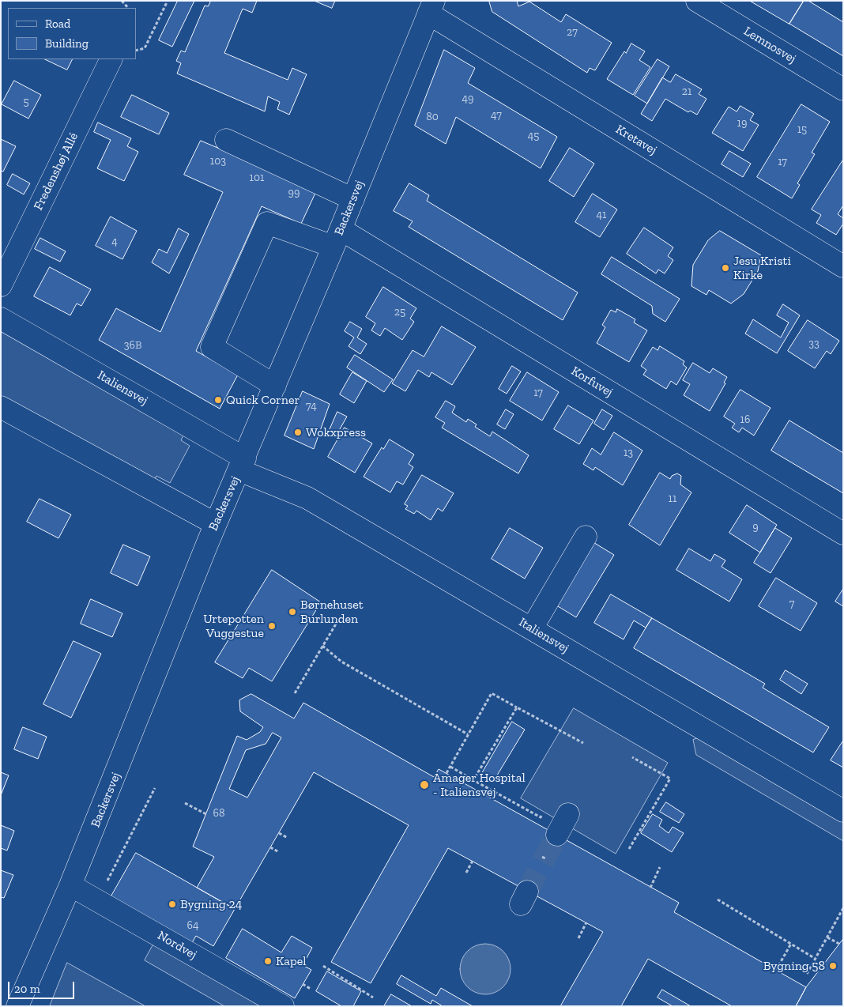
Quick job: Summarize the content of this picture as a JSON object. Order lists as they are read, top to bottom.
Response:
{
  "streets": {
    "street": [
      "Lemnosvej",
      "Kretavej",
      "Fredenshøj Allé",
      "Backersvej",
      "Korfuvej",
      "Italiensvej",
      "Nordvej"
    ]
  },
  "crossings": [
    ["Kretavej", "Backersvej"],
    ["Backersvej", "Korfuvej"],
    ["Backersvej", "Italiensvej"],
    ["Backersvej", "Nordvej"]
  ],
  "places": [
    "Jesu Kristi Kirke",
    "Quick Corner",
    "Wokxpress",
    "Børnehuset Burlunden",
    "Urtepotten Vuggestue",
    "Amager Hospital - Italiensvej",
    "Bygning 24",
    "Kapel",
    "Bygning 58"
  ],
  "house_numbers": [
    "27",
    "21",
    "49",
    "5",
    "47",
    "80",
    "19",
    "15",
    "45",
    "103",
    "17",
    "101",
    "99",
    "41",
    "4",
    "25",
    "33",
    "36B",
    "17",
    "74",
    "16",
    "13",
    "11",
    "9",
    "7",
    "68",
    "64"
  ],
  "legend": ["Road", "Building"],
  "scale_bar": "20 m"
}
